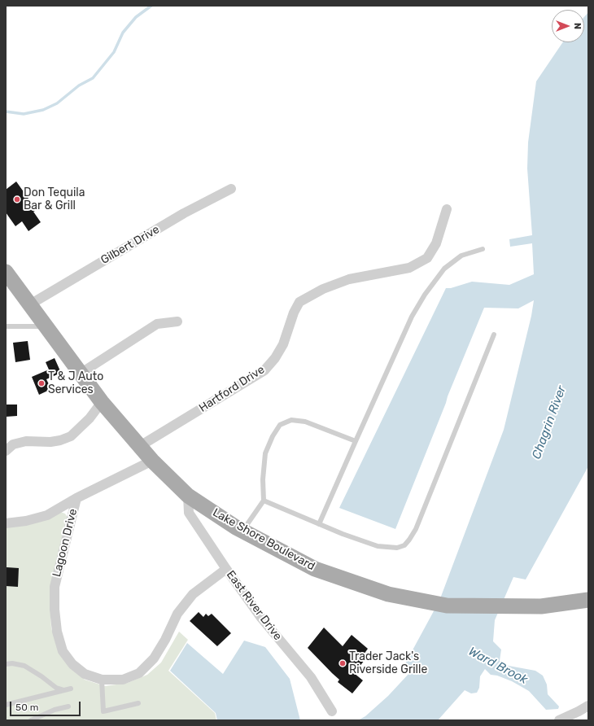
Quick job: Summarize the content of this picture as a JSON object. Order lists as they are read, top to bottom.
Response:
{
  "streets": {
    "main road": ["Lake Shore Boulevard"],
    "street": [
      "Gilbert Drive",
      "Hartford Drive",
      "Lagoon Drive",
      "East River Drive"
    ]
  },
  "crossings": [
    ["Gilbert Drive", "Lake Shore Boulevard"],
    ["Hartford Drive", "Lake Shore Boulevard"],
    ["Lake Shore Boulevard", "Lagoon Drive"],
    ["Lake Shore Boulevard", "East River Drive"]
  ],
  "water": ["Chagrin River", "Ward Brook"],
  "places": ["Don Tequila Bar & Grill", "T & J Auto Services", "Trader Jack's Riverside Grille"],
  "scale_bar": "50 m",
  "north": "right"
}
